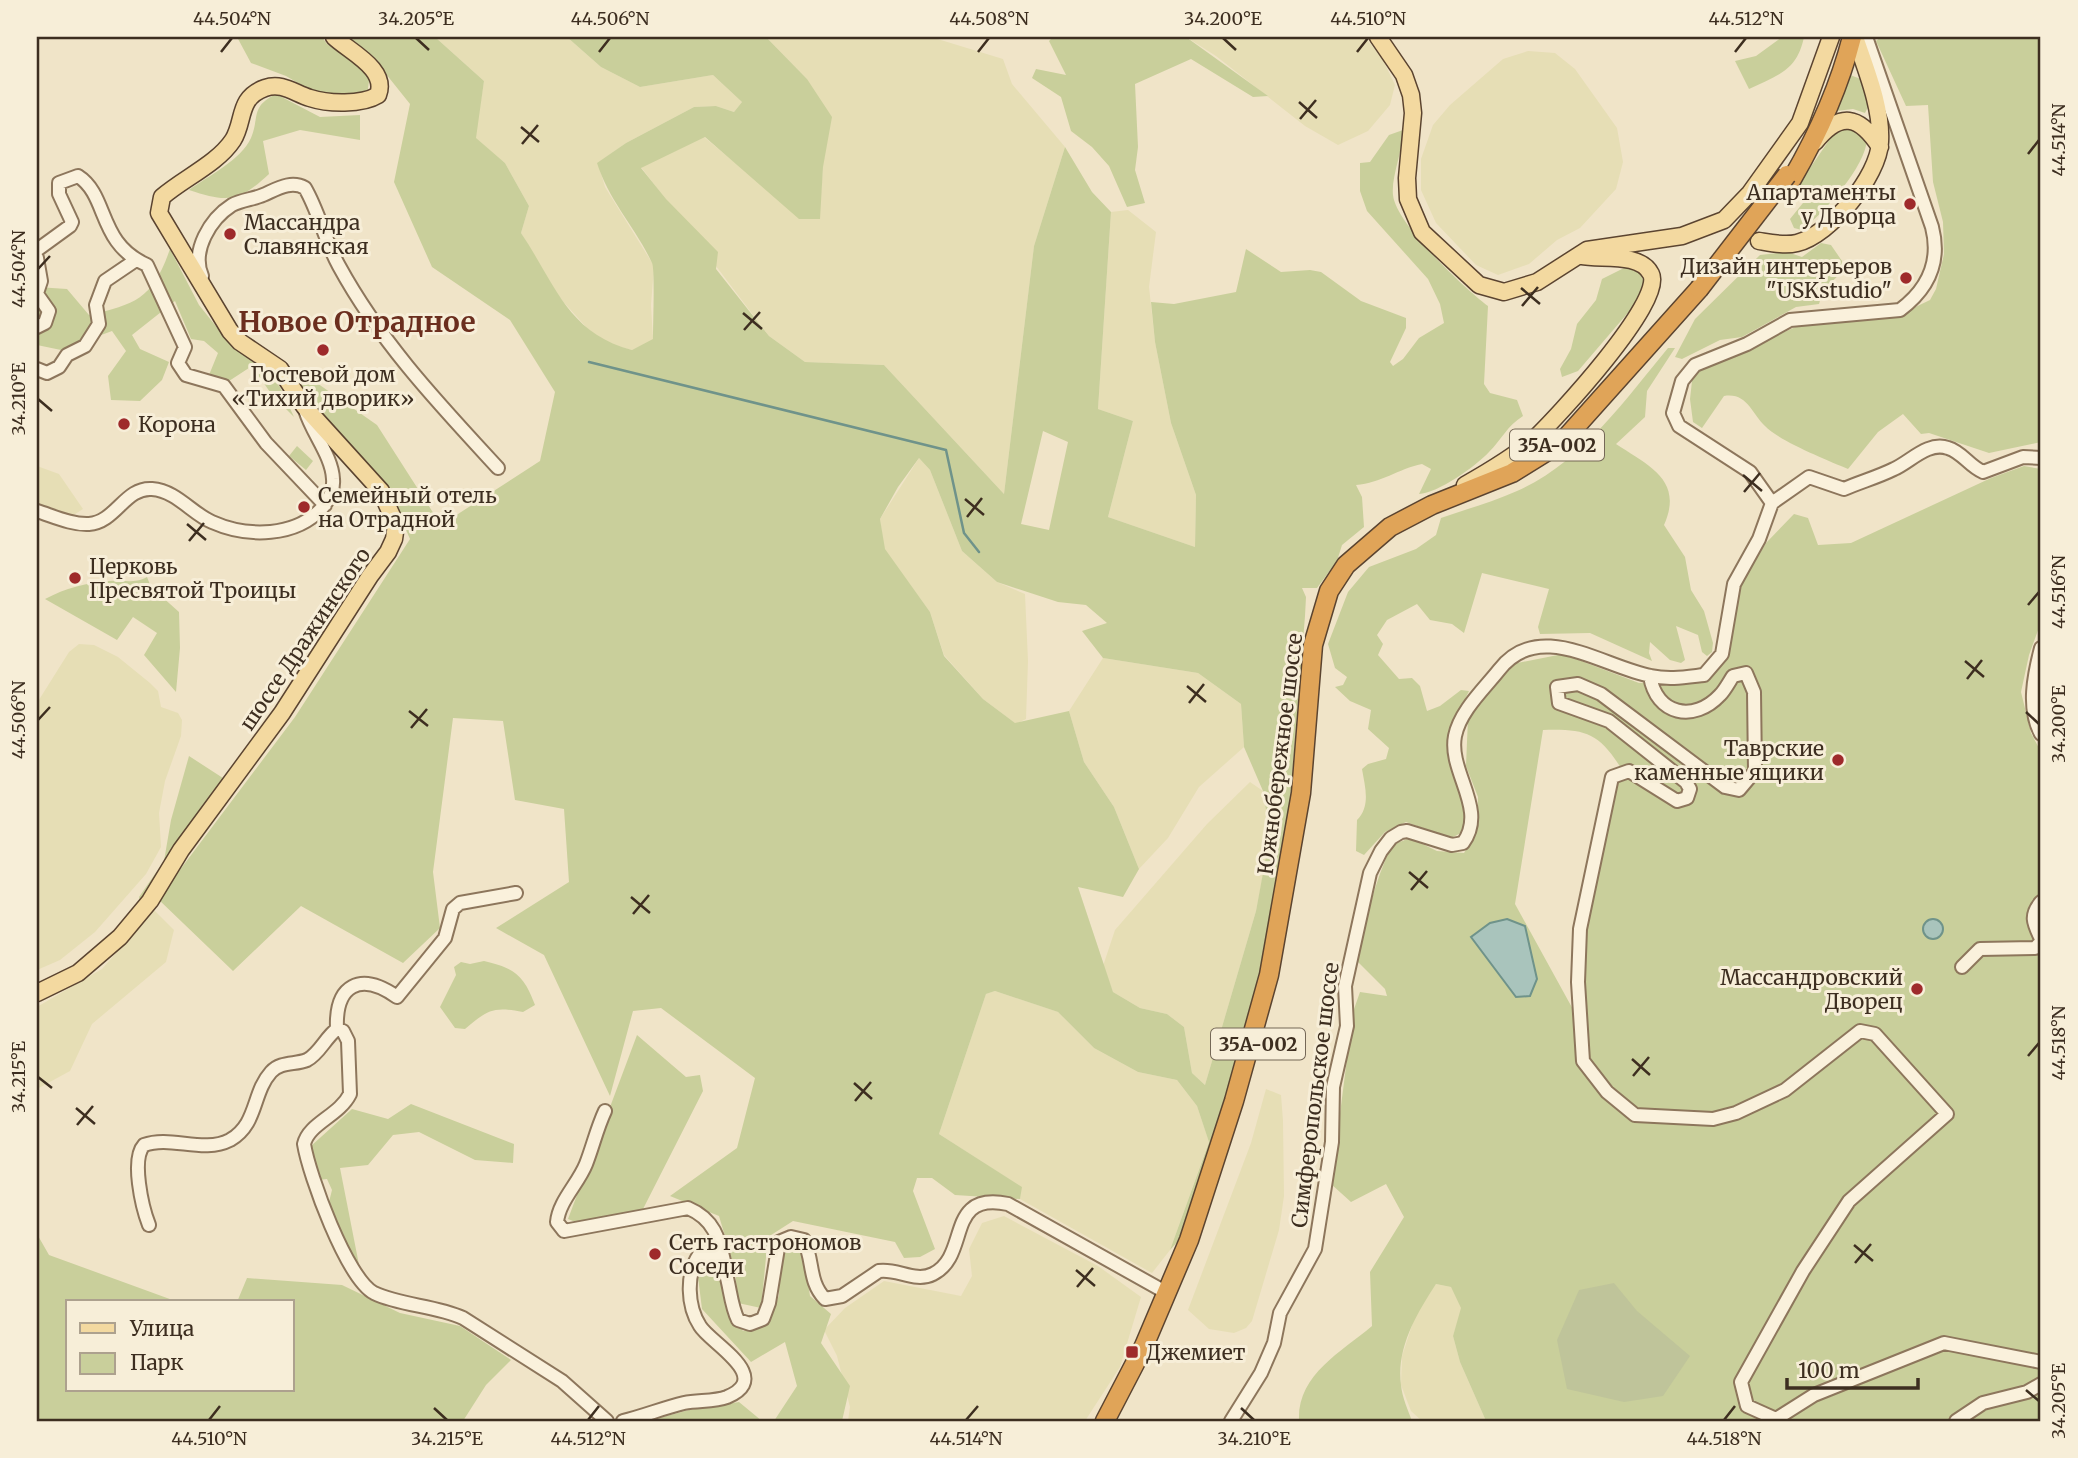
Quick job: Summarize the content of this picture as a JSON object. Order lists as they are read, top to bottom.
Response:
{
  "streets": {
    "highway": ["35А-002", "Южнобережное шоссе"],
    "main road": ["шоссе Дражинского"],
    "street": ["Симферопольское шоссе"]
  },
  "districts": ["Новое Отрадное"],
  "places": {
    "other": [
      "Апартаменты у Дворца",
      "Массандра Славянская",
      "Дизайн интерьеров \"USKstudio\"",
      "Гостевой дом «Тихий дворик»",
      "Корона",
      "Семейный отель на Отрадной",
      "Церковь Пресвятой Троицы",
      "Таврские каменные ящики",
      "Массандровский Дворец",
      "Сеть гастрономов Соседи"
    ],
    "transit": ["Джемиет"]
  },
  "legend": ["Улица", "Парк"],
  "scale_bar": "100 m",
  "coordinates": [
    "44.504°N",
    "34.205°E",
    "44.506°N",
    "44.508°N",
    "34.200°E",
    "44.510°N",
    "44.512°N",
    "44.514°N",
    "34.210°E",
    "44.516°N",
    "44.518°N",
    "34.215°E"
  ]
}
